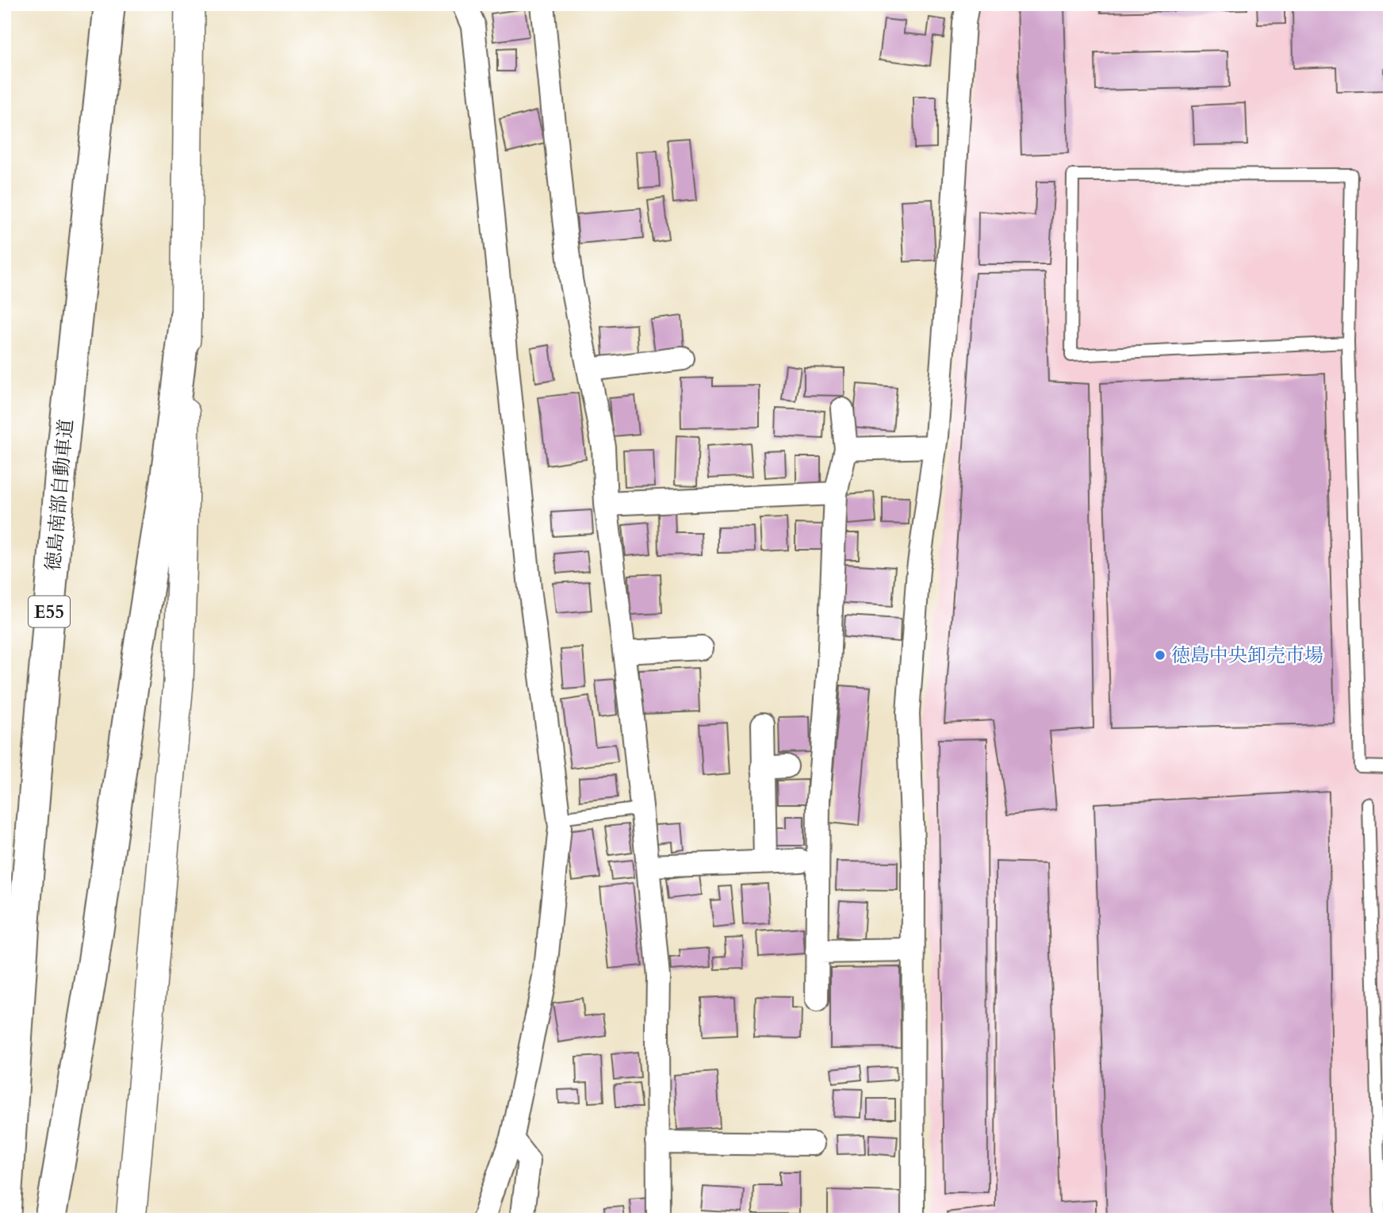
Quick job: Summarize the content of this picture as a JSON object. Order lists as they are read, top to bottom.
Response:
{
  "streets": {
    "highway": ["徳島南部自動車道", "E55"]
  },
  "places": ["徳島中央卸売市場"]
}
